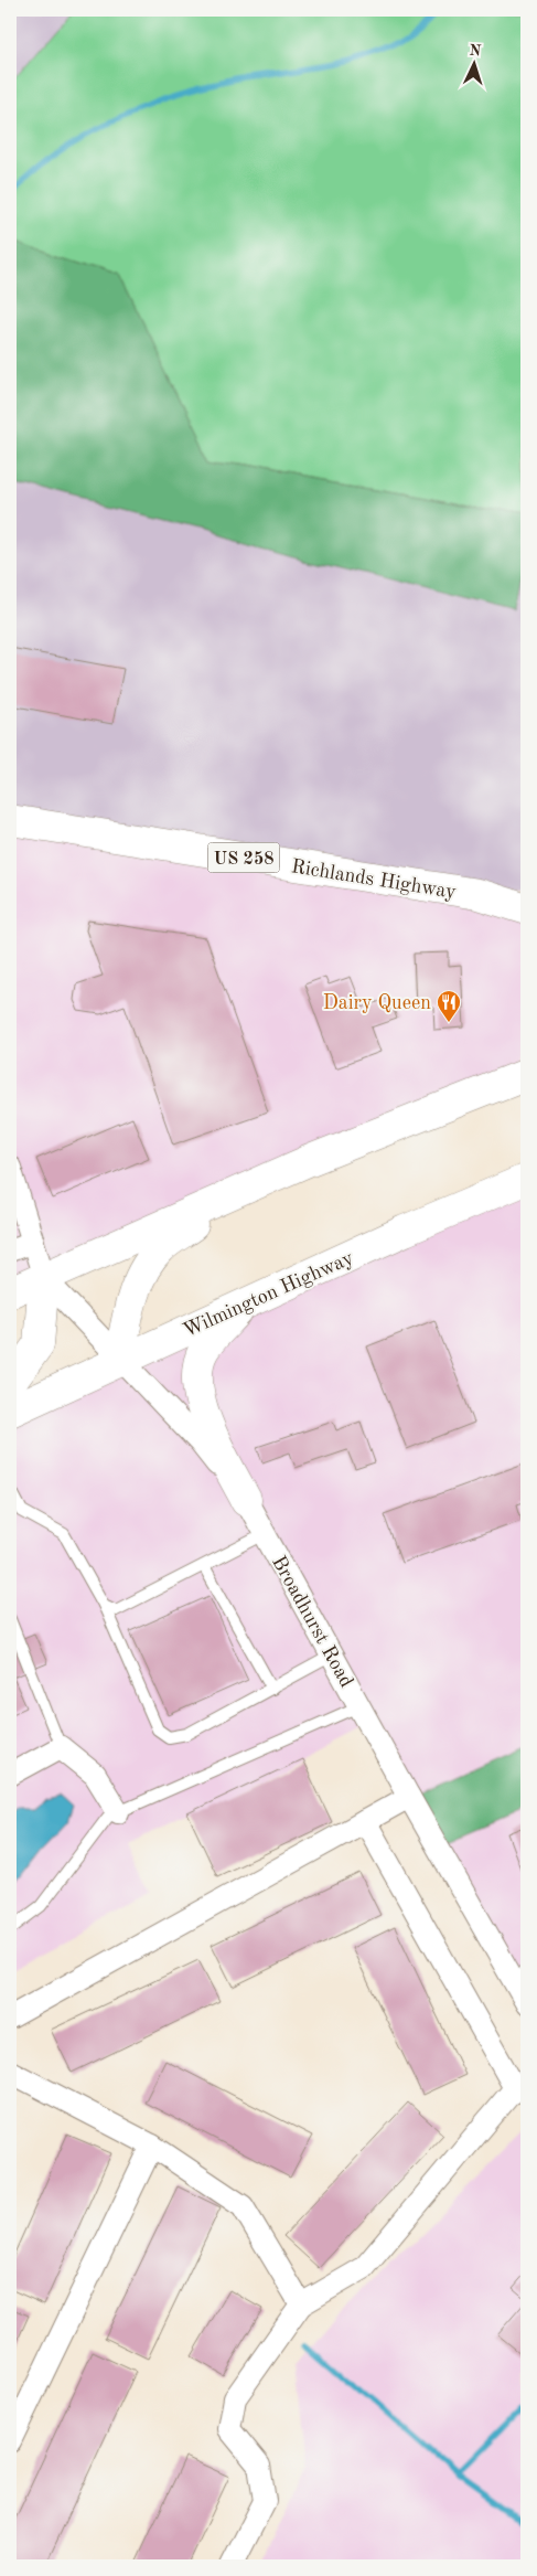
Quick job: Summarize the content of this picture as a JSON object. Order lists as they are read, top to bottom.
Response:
{
  "streets": {
    "main road": ["US 258", "Richlands Highway", "Wilmington Highway"],
    "street": ["Broadhurst Road"]
  },
  "crossings": [
    ["Wilmington Highway", "Broadhurst Road"]
  ],
  "places": {
    "restaurant": ["Dairy Queen"]
  },
  "north": "top"
}
